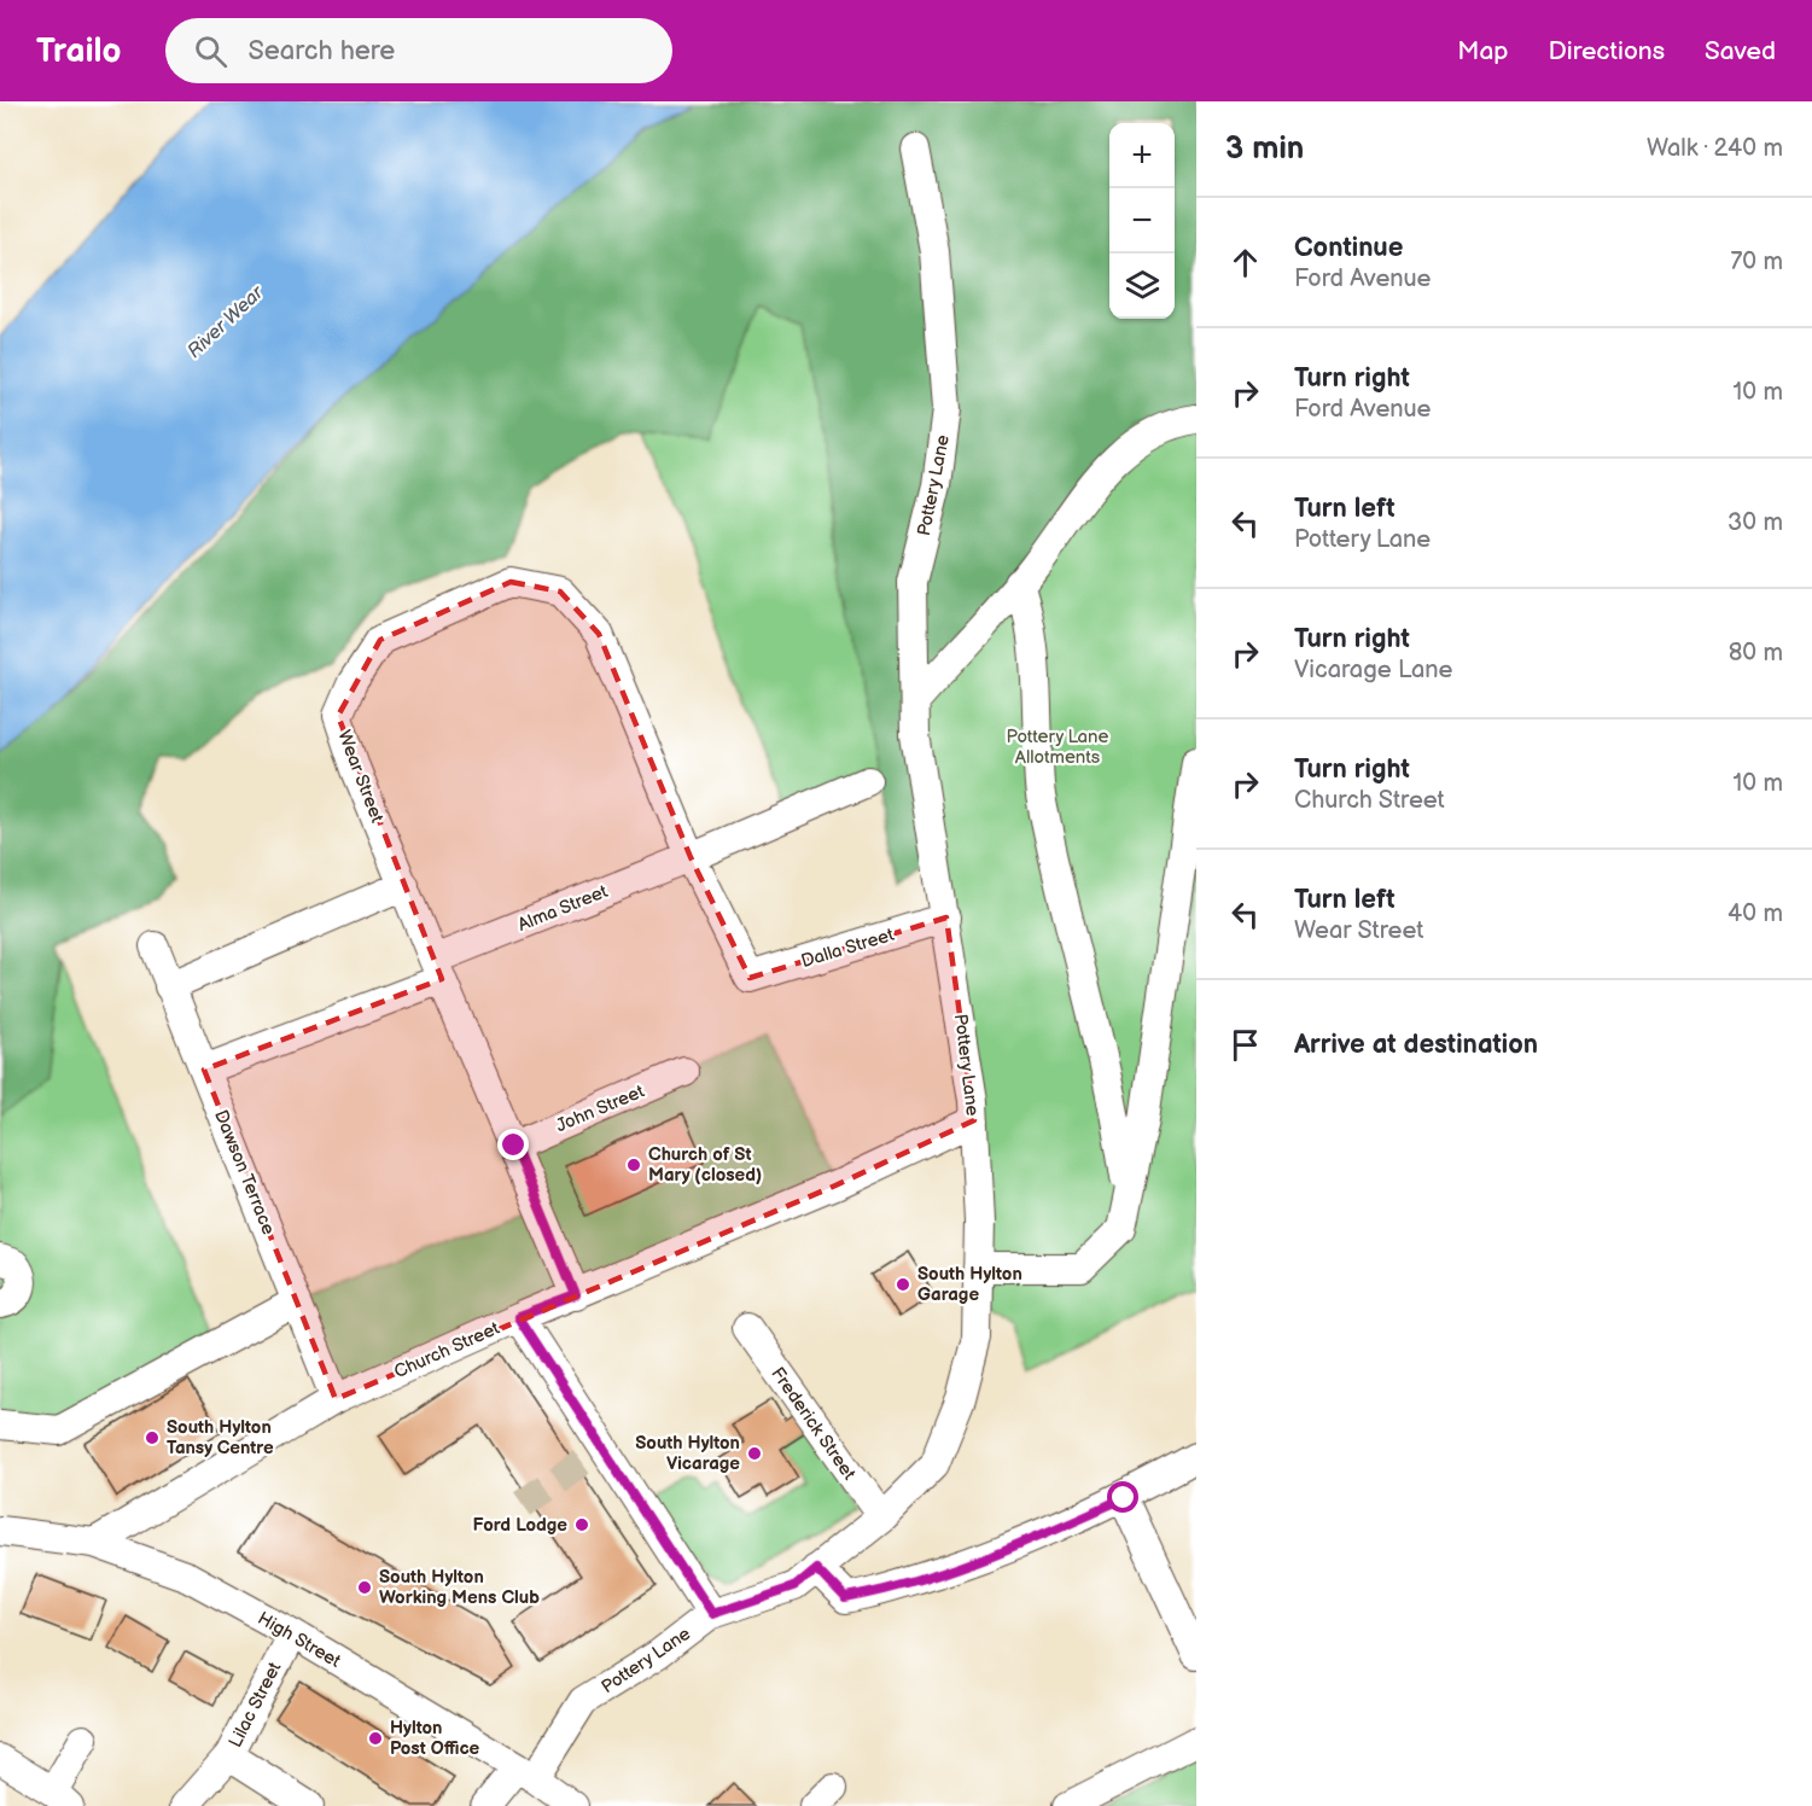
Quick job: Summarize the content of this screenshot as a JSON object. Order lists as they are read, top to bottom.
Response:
{
  "streets": {
    "street": [
      "Pottery Lane",
      "Wear Street",
      "Alma Street",
      "Dalla Street",
      "John Street",
      "Dawson Terrace",
      "Church Street",
      "Frederick Street",
      "High Street",
      "Lilac Street"
    ]
  },
  "crossings": [
    ["Pottery Lane", "Dalla Street"],
    ["Pottery Lane", "Church Street"],
    ["Pottery Lane", "Frederick Street"],
    ["Pottery Lane", "High Street"],
    ["Wear Street", "Alma Street"],
    ["Wear Street", "Dalla Street"],
    ["Wear Street", "John Street"],
    ["Wear Street", "Church Street"],
    ["Alma Street", "Dawson Terrace"],
    ["Dawson Terrace", "Church Street"],
    ["Church Street", "High Street"],
    ["High Street", "Lilac Street"]
  ],
  "water": ["River Wear"],
  "parks": ["Pottery Lane Allotments"],
  "places": [
    "Church of St Mary (closed)",
    "South Hylton Garage",
    "South Hylton Tansy Centre",
    "South Hylton Vicarage",
    "Ford Lodge",
    "South Hylton Working Mens Club",
    "Hylton Post Office"
  ],
  "page": {
    "header": "Trailo",
    "search": "Search here",
    "nav": ["Map", "Directions", "Saved"],
    "heading": ["3 min", "Walk · 240 m"],
    "map_buttons": ["+", "−"],
    "list": [
      ["Continue", "Ford Avenue", "70 m"],
      ["Turn right", "Ford Avenue", "10 m"],
      ["Turn left", "Pottery Lane", "30 m"],
      ["Turn right", "Vicarage Lane", "80 m"],
      ["Turn right", "Church Street", "10 m"],
      ["Turn left", "Wear Street", "40 m"],
      "Arrive at destination"
    ]
  }
}
